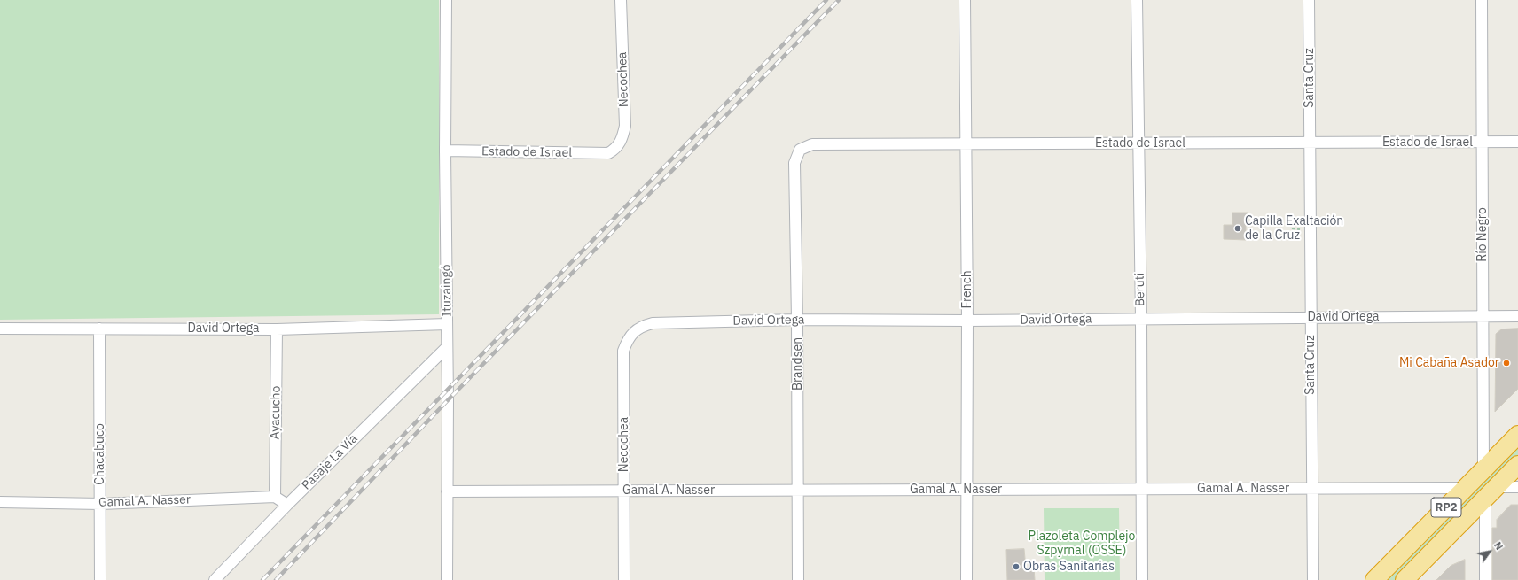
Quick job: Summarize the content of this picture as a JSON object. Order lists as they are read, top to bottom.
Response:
{
  "streets": {
    "highway": ["RP2"],
    "street": [
      "Santa Cruz",
      "Necochea",
      "Estado de Israel",
      "Río Negro",
      "French",
      "Beruti",
      "Ituzaingó",
      "David Ortega",
      "Brandsen",
      "Ayacucho",
      "Chacabuco",
      "Pasaje La Vía",
      "Gamal A. Nasser"
    ]
  },
  "crossings": [
    ["Santa Cruz", "Estado de Israel"],
    ["Santa Cruz", "David Ortega"],
    ["Santa Cruz", "Gamal A. Nasser"],
    ["Necochea", "Estado de Israel"],
    ["Necochea", "David Ortega"],
    ["Necochea", "Gamal A. Nasser"],
    ["Estado de Israel", "Río Negro"],
    ["Estado de Israel", "French"],
    ["Estado de Israel", "Beruti"],
    ["Estado de Israel", "Ituzaingó"],
    ["Estado de Israel", "Brandsen"],
    ["Río Negro", "David Ortega"],
    ["Río Negro", "RP2"],
    ["French", "David Ortega"],
    ["French", "Gamal A. Nasser"],
    ["Beruti", "David Ortega"],
    ["Beruti", "Gamal A. Nasser"],
    ["Ituzaingó", "David Ortega"],
    ["Ituzaingó", "Pasaje La Vía"],
    ["Ituzaingó", "Gamal A. Nasser"],
    ["David Ortega", "Brandsen"],
    ["David Ortega", "Ayacucho"],
    ["David Ortega", "Chacabuco"],
    ["Brandsen", "Gamal A. Nasser"],
    ["Ayacucho", "Gamal A. Nasser"],
    ["Chacabuco", "Gamal A. Nasser"],
    ["Gamal A. Nasser", "RP2"]
  ],
  "parks": ["Plazoleta Complejo Szpyrnal (OSSE)"],
  "places": ["Capilla Exaltación de la Cruz", "Mi Cabaña Asador", "Obras Sanitarias"],
  "north": "top right"
}
